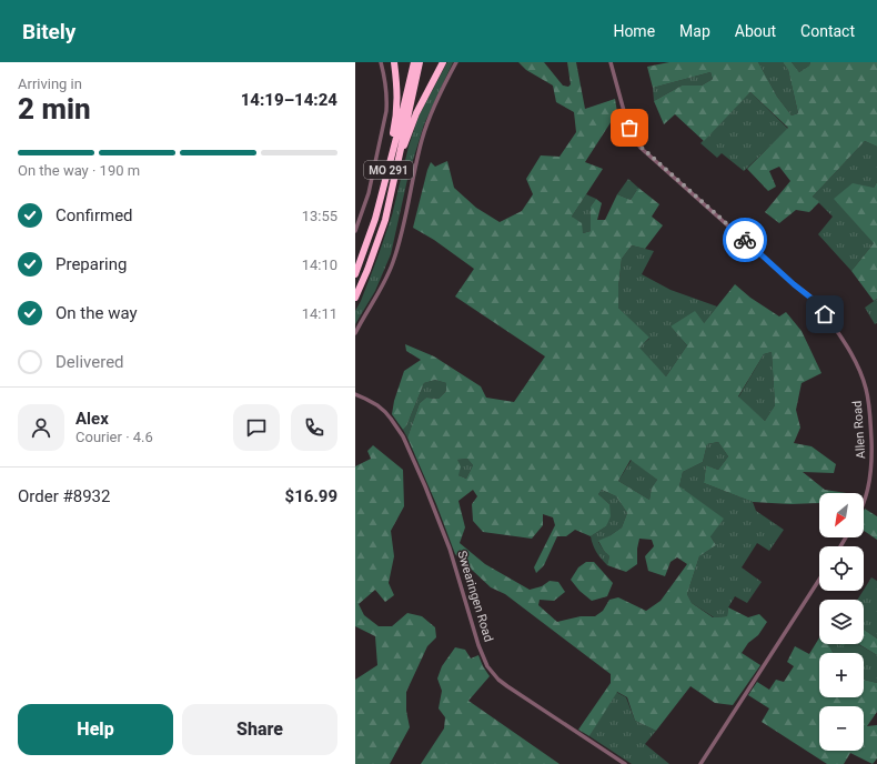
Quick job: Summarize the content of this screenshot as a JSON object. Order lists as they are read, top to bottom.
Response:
{
  "streets": {
    "highway": ["MO 291"],
    "street": ["Allen Road", "Swearingen Road"]
  },
  "north": "bottom left",
  "page": {
    "header": "Bitely",
    "nav": [
      "Home",
      "Map",
      "About",
      "Contact"
    ],
    "heading": ["2 min", "Arriving in", "14:19–14:24"],
    "panel": [
      "Alex",
      "Courier · 4.6",
      "Order #8932",
      "$16.99"
    ],
    "bar": "On the way · 190 m",
    "list": [
      ["Confirmed", "13:55"],
      ["Preparing", "14:10"],
      ["On the way", "14:11"],
      "Delivered"
    ],
    "map_buttons": ["+", "−"],
    "buttons": ["Help", "Share"]
  }
}
